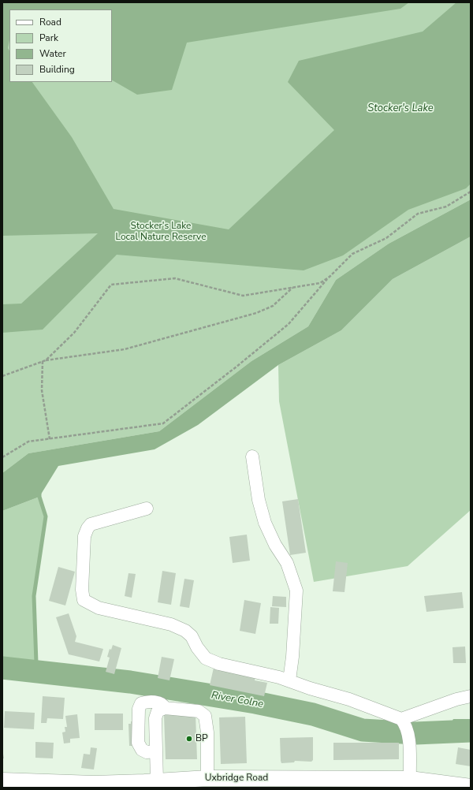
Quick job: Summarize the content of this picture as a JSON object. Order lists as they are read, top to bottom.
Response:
{
  "streets": {
    "main road": ["Uxbridge Road"]
  },
  "water": ["Stocker's Lake", "River Colne"],
  "parks": ["Stocker's Lake Local Nature Reserve"],
  "places": ["BP"],
  "legend": [
    "Road",
    "Park",
    "Water",
    "Building"
  ]
}
